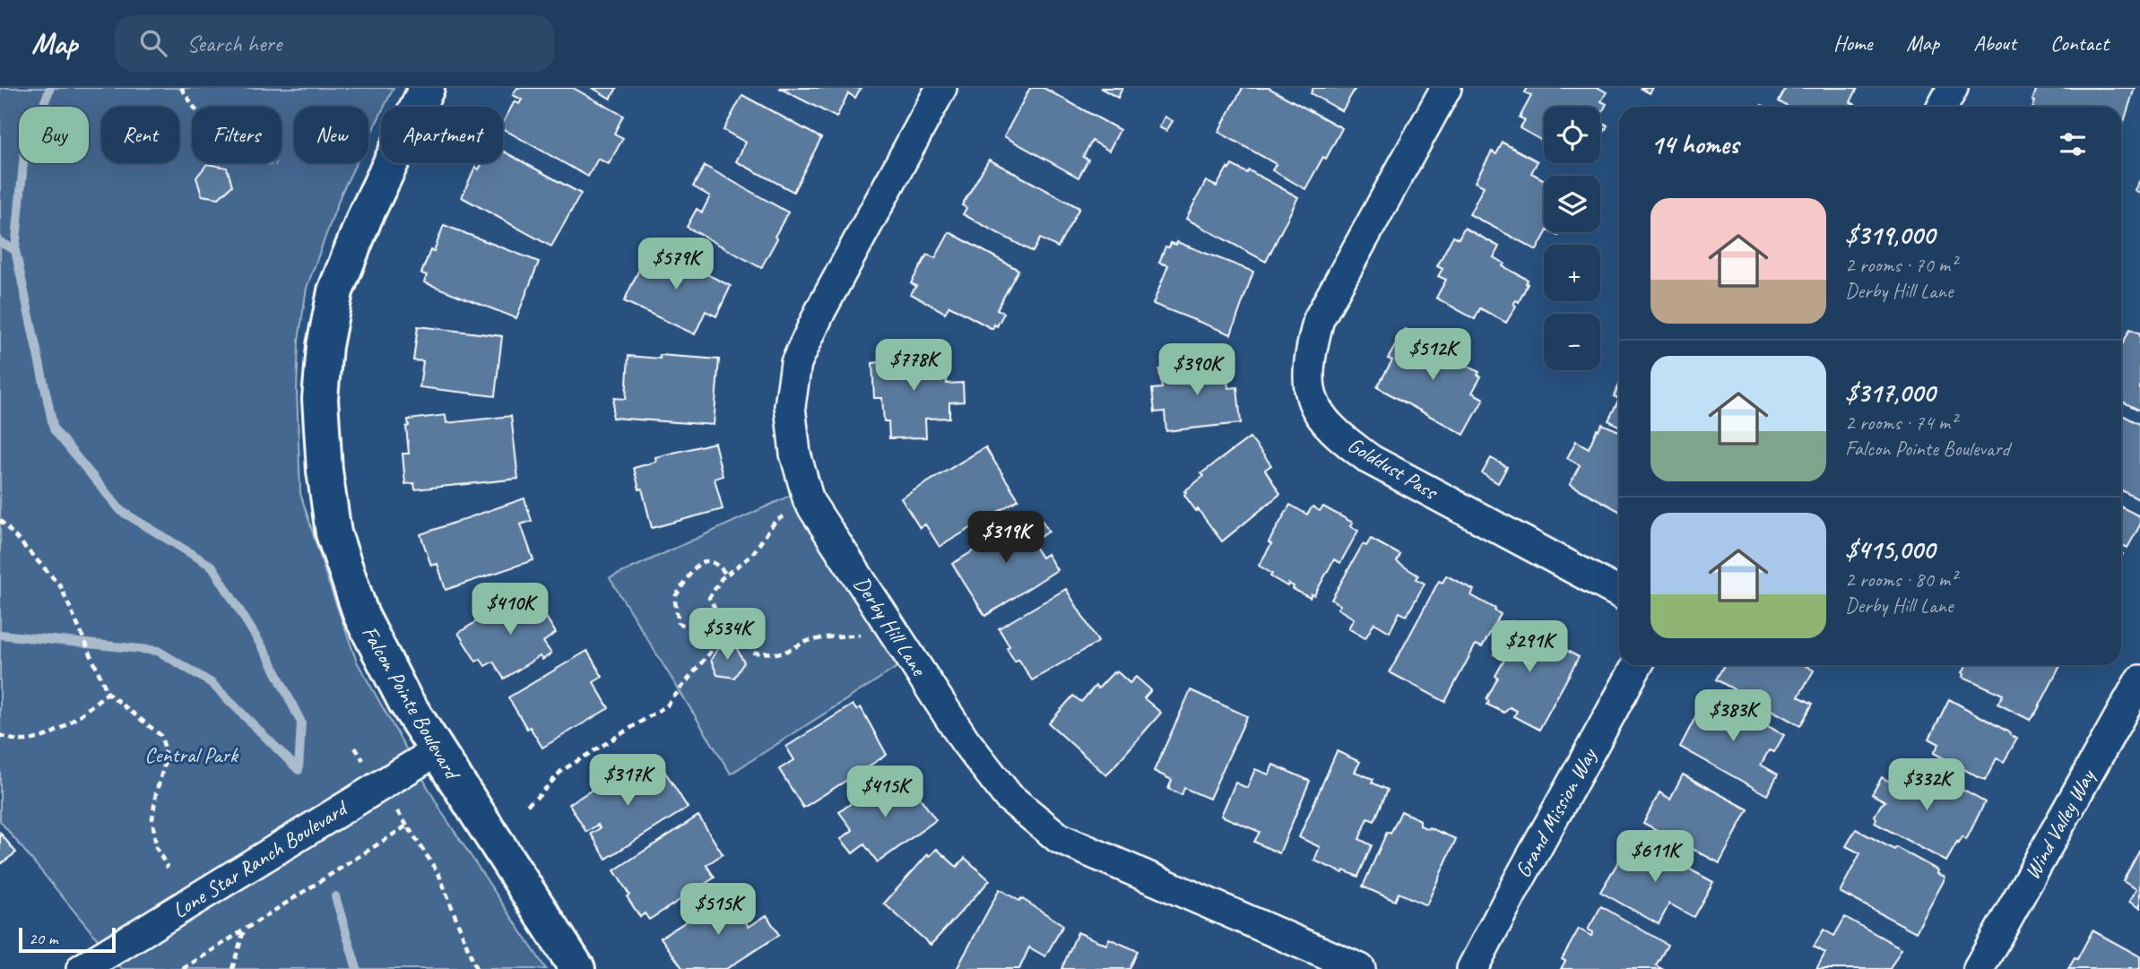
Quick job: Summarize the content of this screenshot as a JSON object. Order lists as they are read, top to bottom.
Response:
{
  "streets": {
    "street": [
      "Golddust Pass",
      "Derby Hill Lane",
      "Falcon Pointe Boulevard",
      "Grand Mission Way",
      "Wind Valley Way",
      "Lone Star Ranch Boulevard"
    ]
  },
  "crossings": [
    ["Falcon Pointe Boulevard", "Lone Star Ranch Boulevard"]
  ],
  "parks": ["Central Park"],
  "scale_bar": "20 m",
  "page": {
    "header": "Map",
    "search": "Search here",
    "nav": [
      "Home",
      "Map",
      "About",
      "Contact"
    ],
    "map_buttons": ["+", "−"],
    "chip": [
      "Buy",
      "Rent",
      "Filters",
      "New",
      "Apartment"
    ],
    "heading": "14 homes",
    "list": [
      {
        "name": "$319,000",
        "note": "2 rooms · 70 m² · Derby Hill Lane"
      },
      {
        "name": "$317,000",
        "note": "2 rooms · 74 m² · Falcon Pointe Boulevard"
      },
      {
        "name": "$415,000",
        "note": "2 rooms · 80 m² · Derby Hill Lane"
      }
    ],
    "price": [
      "$579K",
      "$512K",
      "$778K",
      "$390K",
      "$319K",
      "$410K",
      "$534K",
      "$291K",
      "$383K",
      "$317K",
      "$332K",
      "$415K",
      "$611K",
      "$515K"
    ],
    "scale": "20 m"
  }
}
